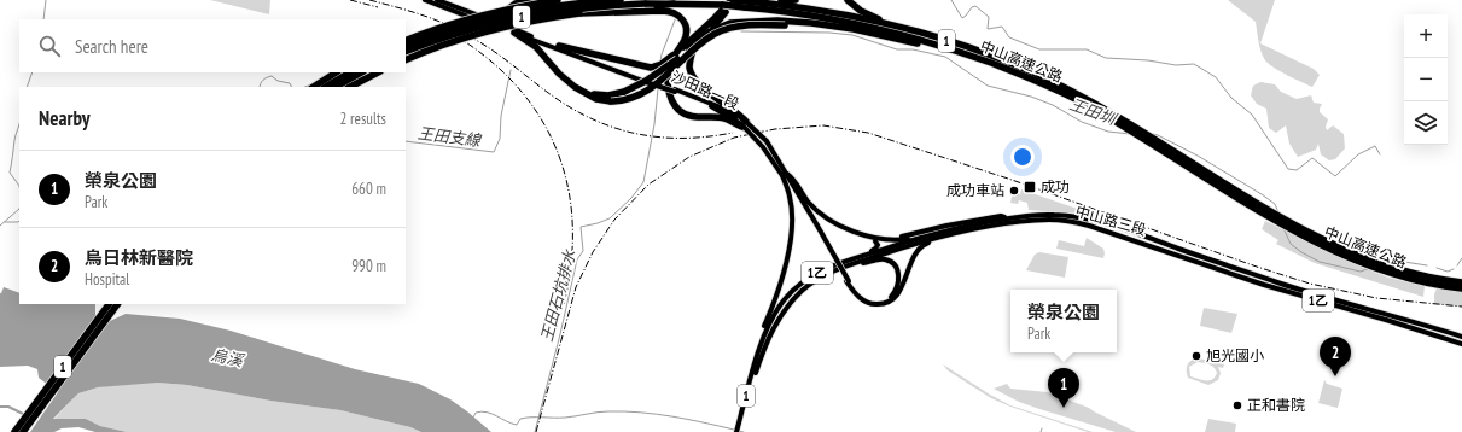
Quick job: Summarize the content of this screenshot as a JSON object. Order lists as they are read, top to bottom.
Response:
{
  "streets": {
    "highway": ["1", "中山高速公路"],
    "main road": ["沙田路一段", "中山路三段", "1乙"]
  },
  "crossings": [
    ["1", "沙田路一段"],
    ["1", "中山路三段"],
    ["沙田路一段", "中山路三段"]
  ],
  "water": [
    "王田圳",
    "王田支線",
    "王田石坑排水",
    "烏溪"
  ],
  "places": {
    "transit": ["成功"],
    "other": ["成功車站", "旭光國小", "正和書院"]
  },
  "page": {
    "map_buttons": ["+", "−"],
    "search": "Search here",
    "heading": ["Nearby", "2 results"],
    "list": [
      {
        "mark": "1",
        "name": "榮泉公園",
        "note": "Park",
        "value": "660 m"
      },
      {
        "mark": "2",
        "name": "烏日林新醫院",
        "note": "Hospital",
        "value": "990 m"
      }
    ],
    "popup": ["榮泉公園", "Park"],
    "pins": ["2", "1"]
  }
}
